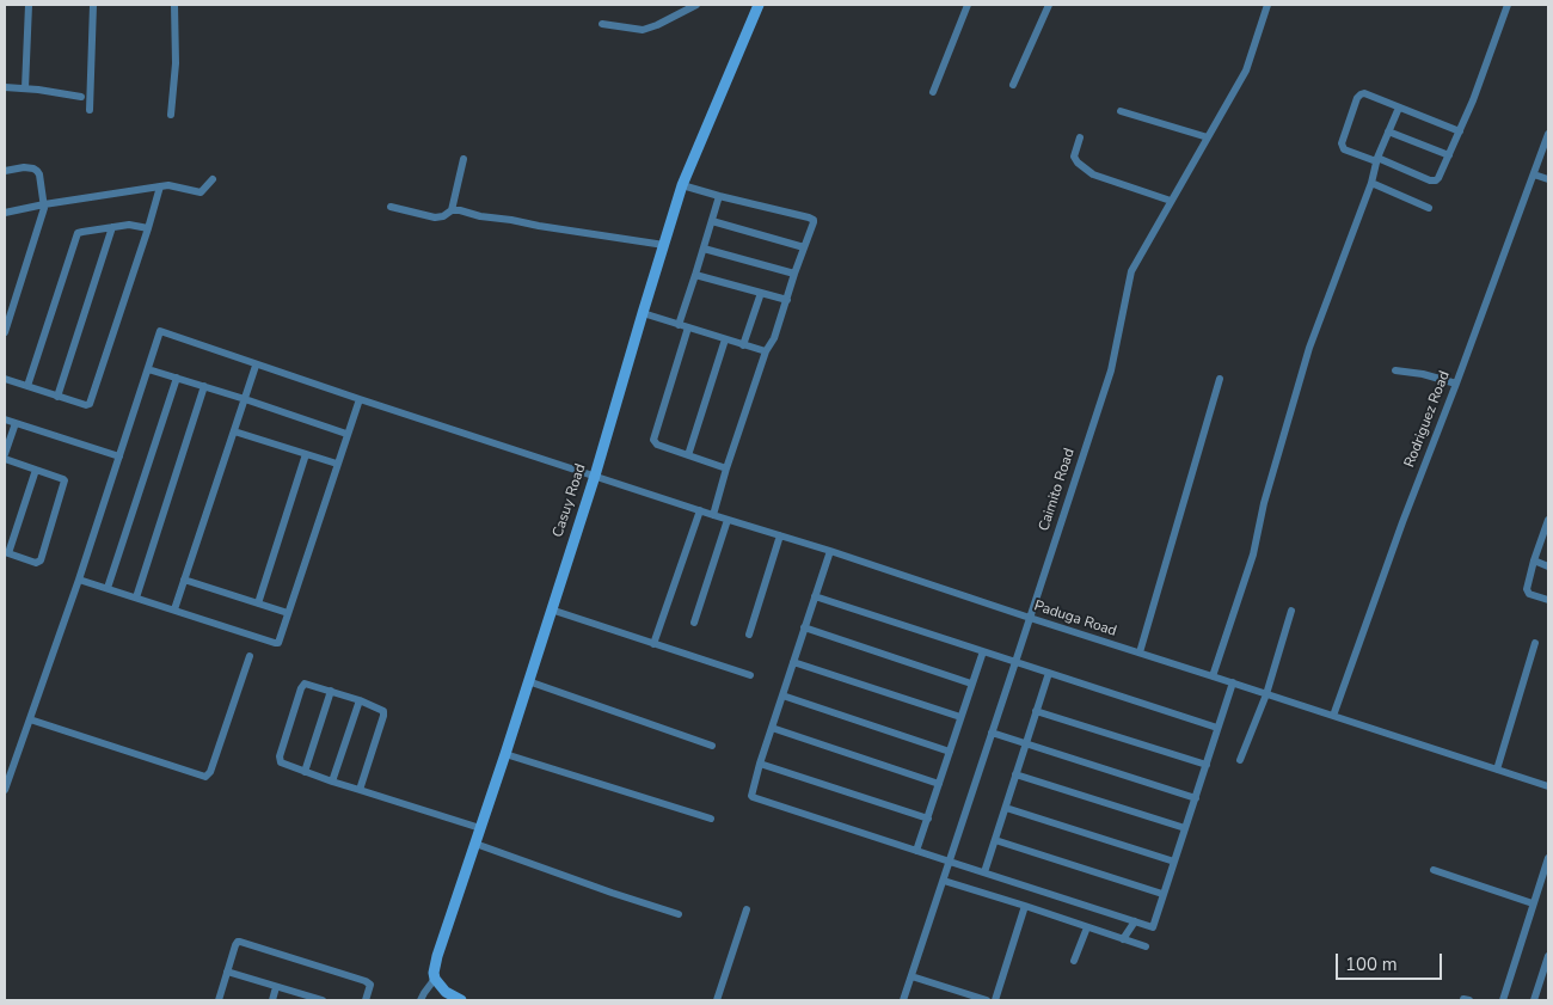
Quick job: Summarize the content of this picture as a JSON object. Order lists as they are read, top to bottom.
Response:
{
  "streets": {
    "street": [
      "Rodriguez Road",
      "Caimito Road",
      "Casuy Road",
      "Paduga Road"
    ]
  },
  "crossings": [
    ["Rodriguez Road", "Paduga Road"],
    ["Caimito Road", "Paduga Road"],
    ["Casuy Road", "Paduga Road"]
  ],
  "scale_bar": "100 m"
}
